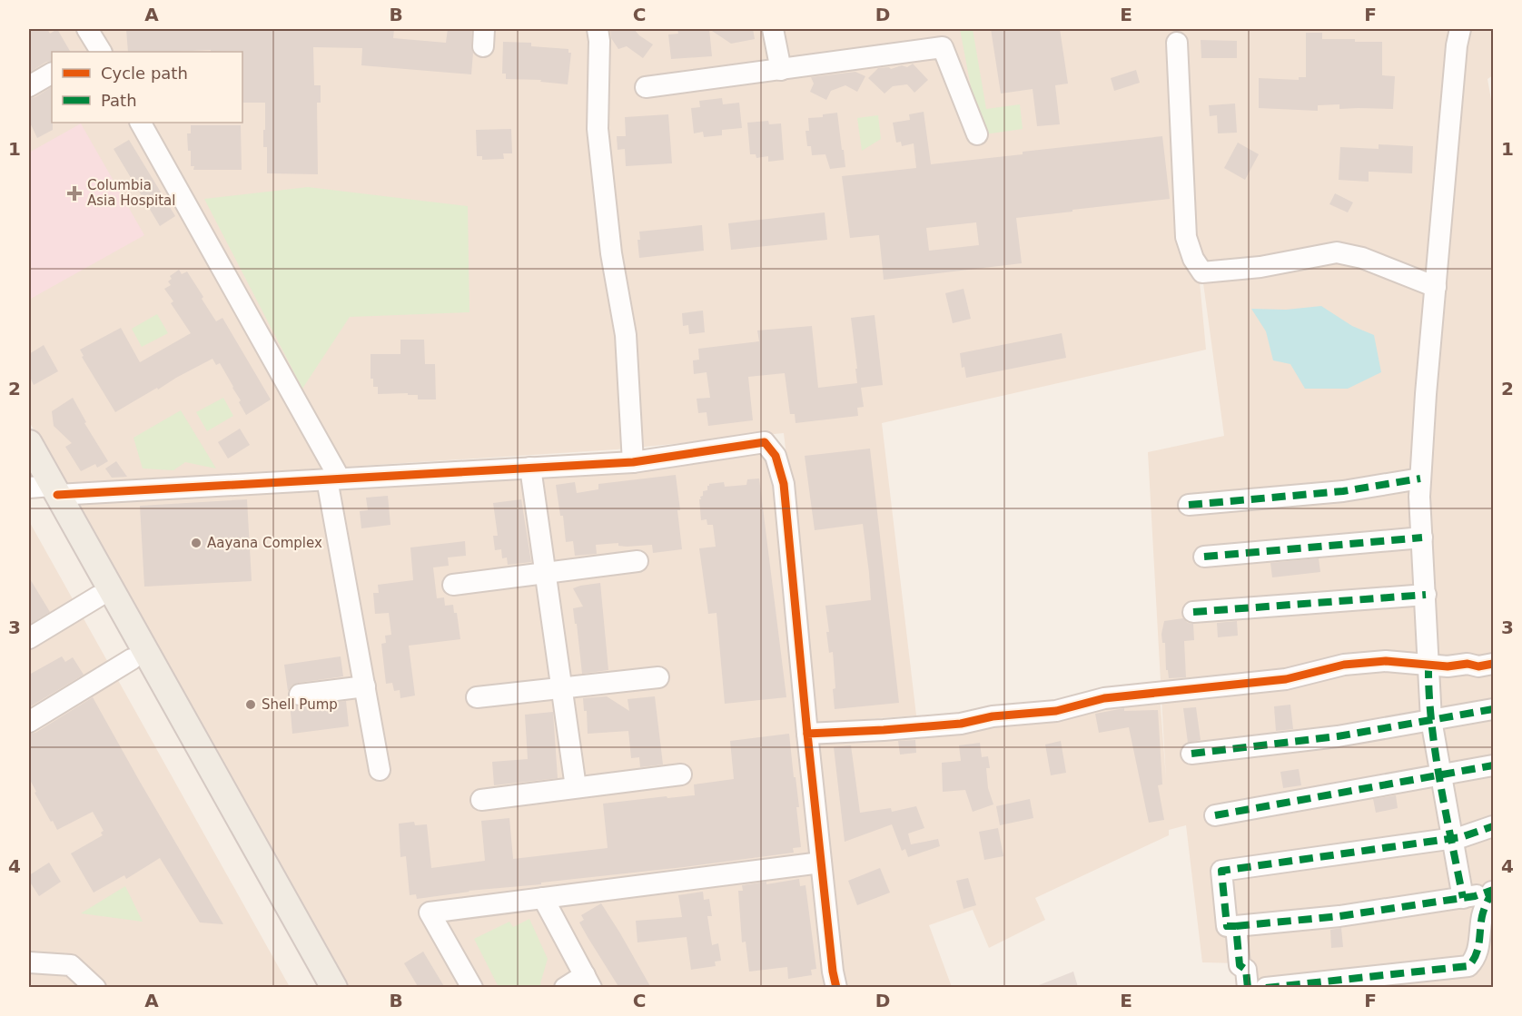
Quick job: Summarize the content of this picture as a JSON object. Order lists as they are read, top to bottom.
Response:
{
  "places": {
    "health": ["Columbia Asia Hospital"],
    "other": ["Aayana Complex", "Shell Pump"]
  },
  "legend": ["Cycle path", "Path"],
  "grid": {
    "columns": [
      "A",
      "B",
      "C",
      "D",
      "E",
      "F"
    ],
    "rows": [
      "1",
      "2",
      "3",
      "4"
    ]
  }
}
